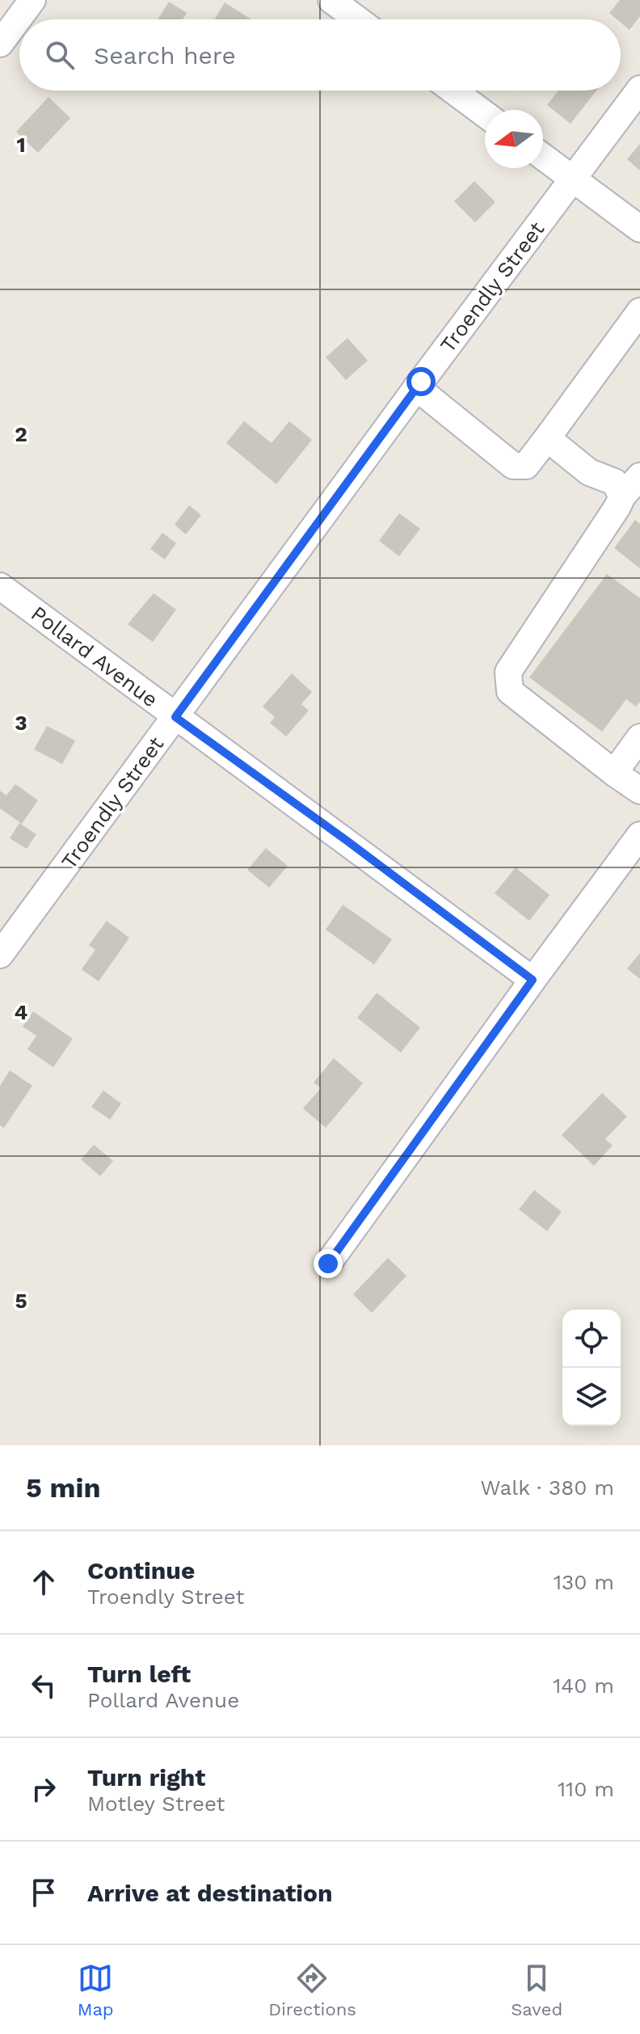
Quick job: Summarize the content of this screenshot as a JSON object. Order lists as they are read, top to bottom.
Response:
{
  "streets": {
    "street": ["Troendly Street", "Pollard Avenue"]
  },
  "crossings": [
    ["Troendly Street", "Pollard Avenue"]
  ],
  "north": "left",
  "page": {
    "search": "Search here",
    "heading": ["5 min", "Walk · 380 m"],
    "list": [
      ["Continue", "Troendly Street", "130 m"],
      ["Turn left", "Pollard Avenue", "140 m"],
      ["Turn right", "Motley Street", "110 m"],
      "Arrive at destination"
    ],
    "nav": ["Map", "Directions", "Saved"]
  },
  "grid": {
    "rows": [
      "1",
      "2",
      "3",
      "4",
      "5"
    ]
  }
}
